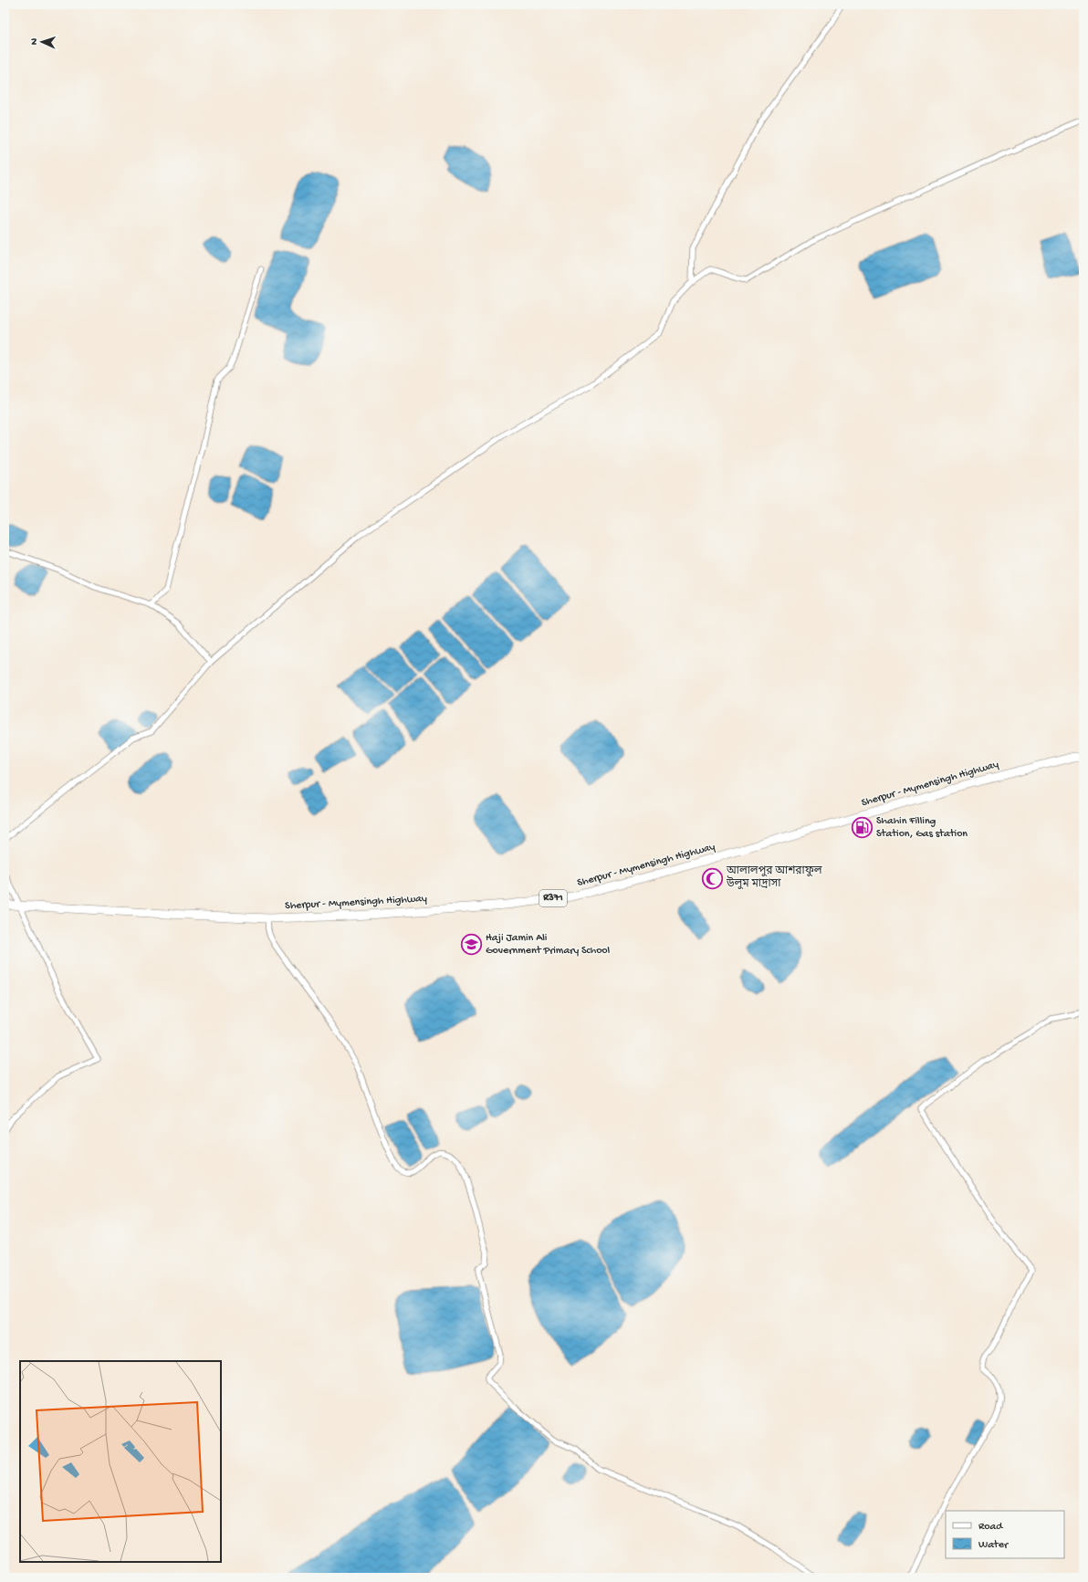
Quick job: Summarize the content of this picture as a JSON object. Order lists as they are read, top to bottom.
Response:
{
  "streets": {
    "main road": ["Sherpur - Mymensingh Highway", "R371"]
  },
  "places": {
    "fuel station": ["Shahin Filling Station, Gas station"],
    "mosque": ["আলালপুর আশরাফুল উলুম মাদ্রাসা"],
    "school or university": ["Haji Jamin Ali Government Primary School"]
  },
  "legend": ["Road", "Water"],
  "north": "left"
}
